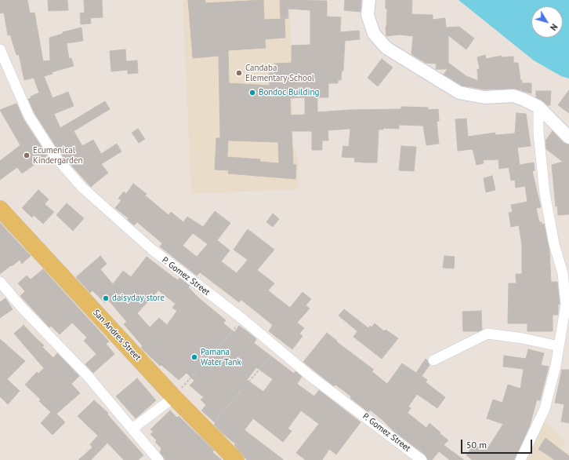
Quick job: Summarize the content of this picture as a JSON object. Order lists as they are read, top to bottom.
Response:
{
  "streets": {
    "main road": ["San Andres Street"],
    "street": ["P. Gomez Street"]
  },
  "places": [
    "Candaba Elementary School",
    "Bondoc Building",
    "Ecumenical Kindergarden",
    "daisyday store",
    "Pamana Water Tank"
  ],
  "scale_bar": "50 m",
  "north": "bottom right"
}
